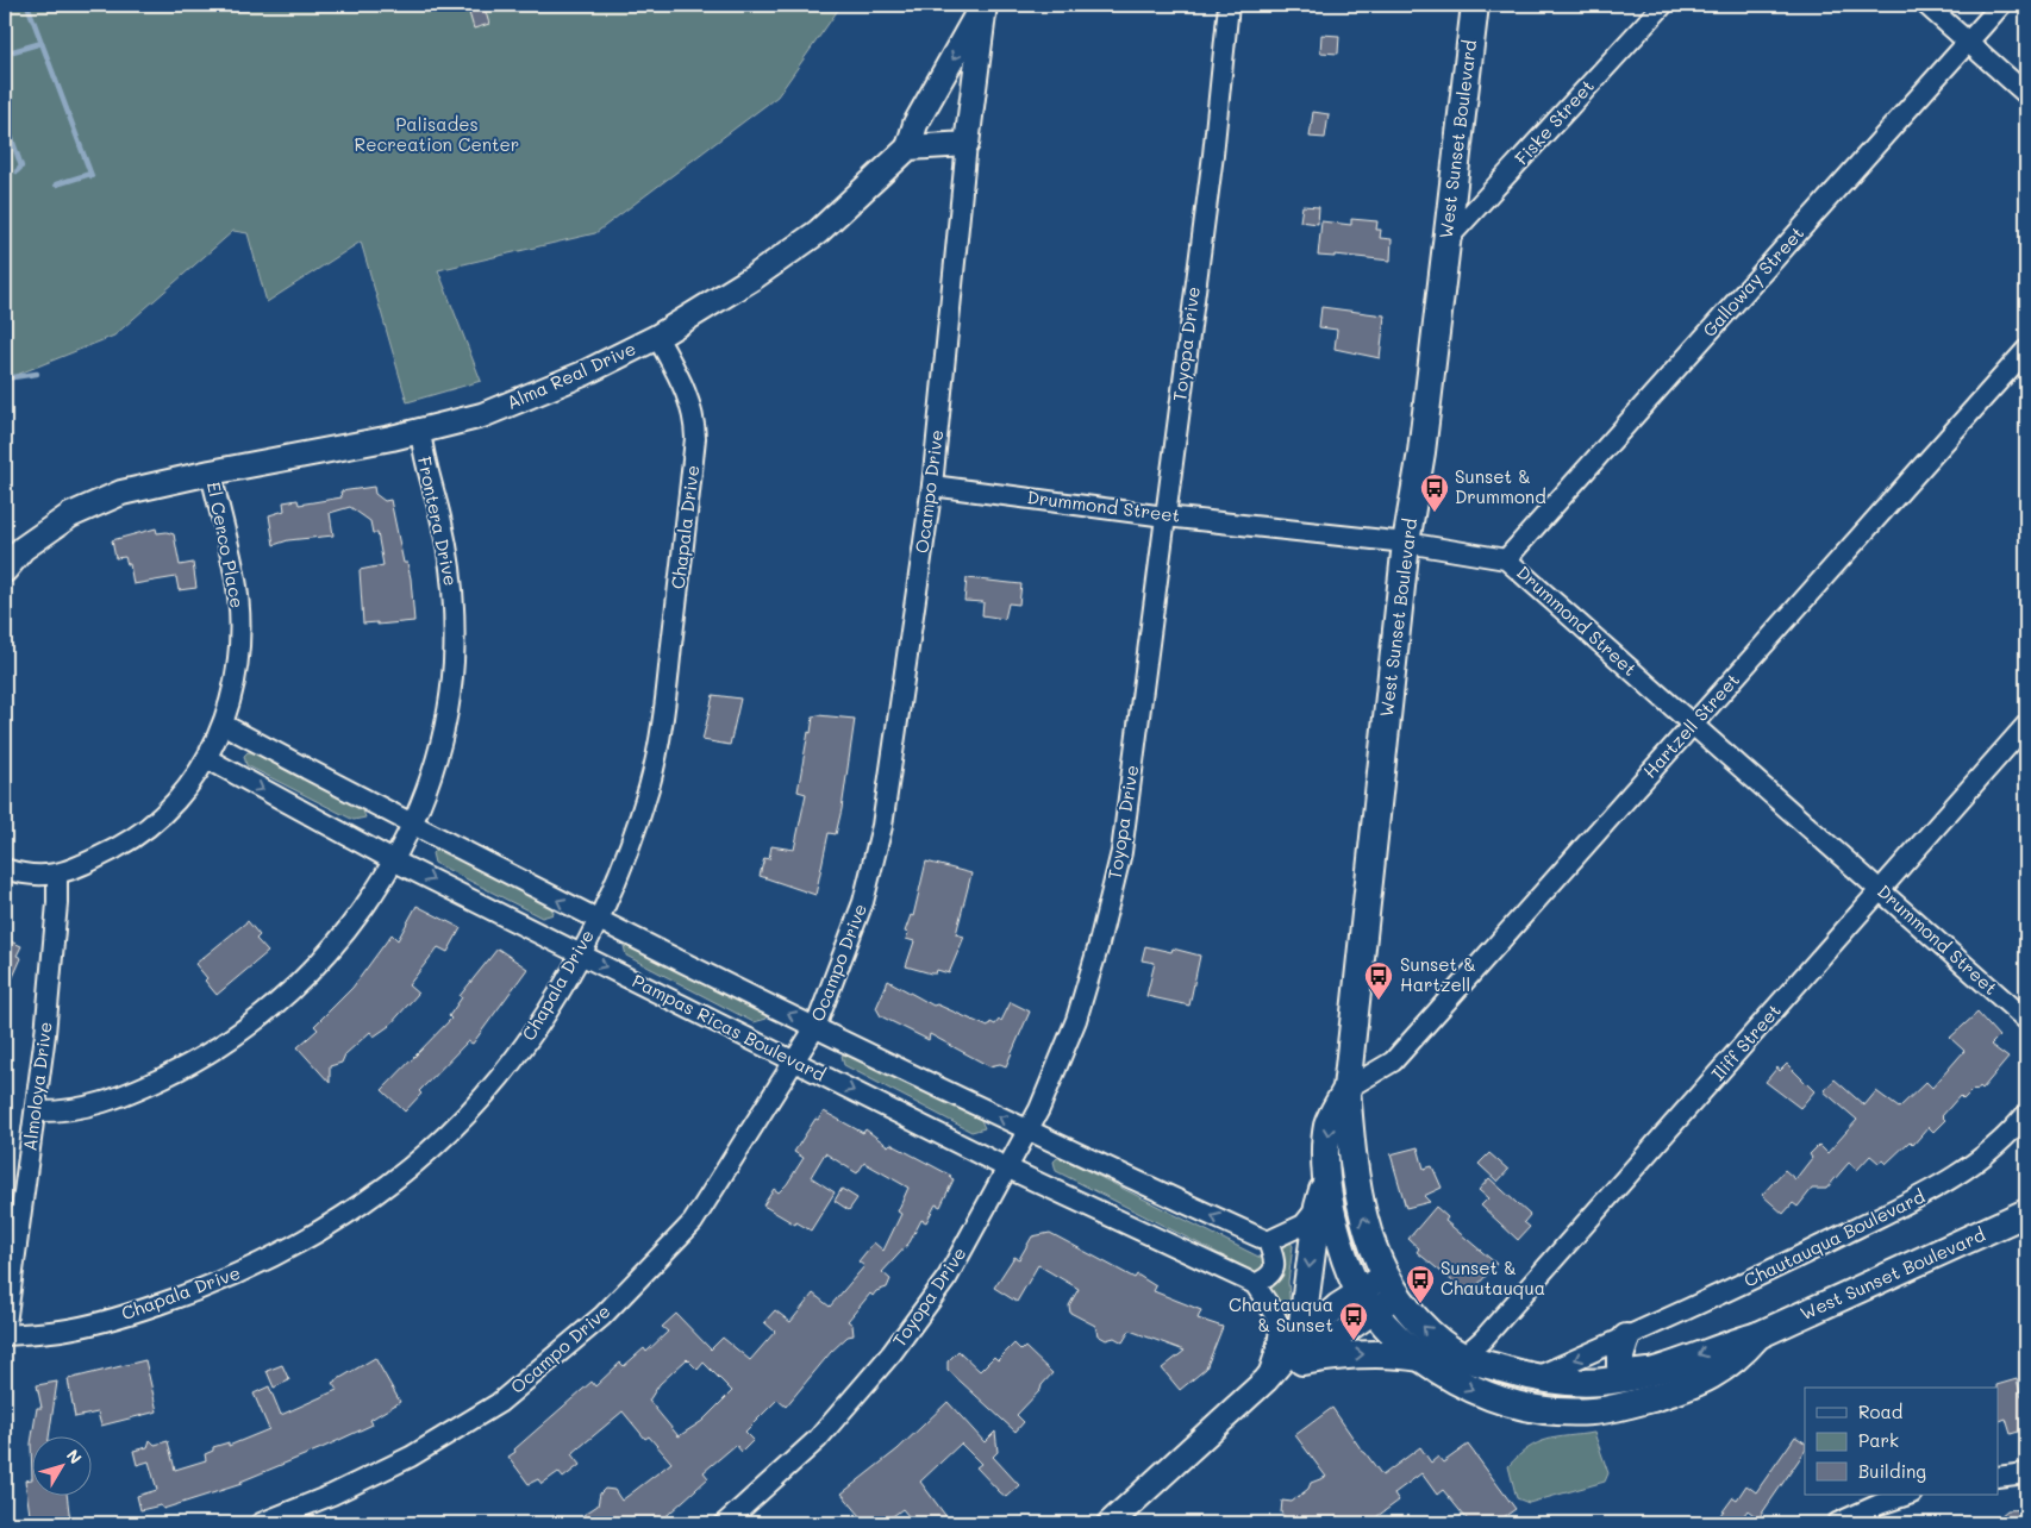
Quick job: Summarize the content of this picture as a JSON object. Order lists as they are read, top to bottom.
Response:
{
  "streets": {
    "main road": ["West Sunset Boulevard"],
    "street": [
      "Fiske Street",
      "Galloway Street",
      "Toyopa Drive",
      "Alma Real Drive",
      "Ocampo Drive",
      "Drummond Street",
      "Frontera Drive",
      "Chapala Drive",
      "El Cerco Place",
      "Hartzell Street",
      "Pampas Ricas Boulevard",
      "Iliff Street",
      "Almoloya Drive",
      "Chautauqua Boulevard"
    ]
  },
  "crossings": [
    ["Fiske Street", "West Sunset Boulevard"],
    ["West Sunset Boulevard", "Drummond Street"],
    ["West Sunset Boulevard", "Hartzell Street"],
    ["West Sunset Boulevard", "Iliff Street"],
    ["West Sunset Boulevard", "Chautauqua Boulevard"],
    ["Galloway Street", "Drummond Street"],
    ["Toyopa Drive", "Drummond Street"],
    ["Toyopa Drive", "Pampas Ricas Boulevard"],
    ["Alma Real Drive", "Frontera Drive"],
    ["Alma Real Drive", "Chapala Drive"],
    ["Alma Real Drive", "El Cerco Place"],
    ["Ocampo Drive", "Drummond Street"],
    ["Ocampo Drive", "Pampas Ricas Boulevard"],
    ["Drummond Street", "Hartzell Street"],
    ["Drummond Street", "Iliff Street"],
    ["Frontera Drive", "Pampas Ricas Boulevard"],
    ["Frontera Drive", "Almoloya Drive"],
    ["Chapala Drive", "Pampas Ricas Boulevard"],
    ["Chapala Drive", "Almoloya Drive"],
    ["El Cerco Place", "Pampas Ricas Boulevard"],
    ["El Cerco Place", "Almoloya Drive"]
  ],
  "parks": ["Palisades Recreation Center"],
  "places": {
    "bus stop": [
      "Sunset & Drummond",
      "Sunset & Hartzell",
      "Sunset & Chautauqua",
      "Chautauqua & Sunset"
    ]
  },
  "legend": ["Road", "Park", "Building"],
  "north": "top right"
}
